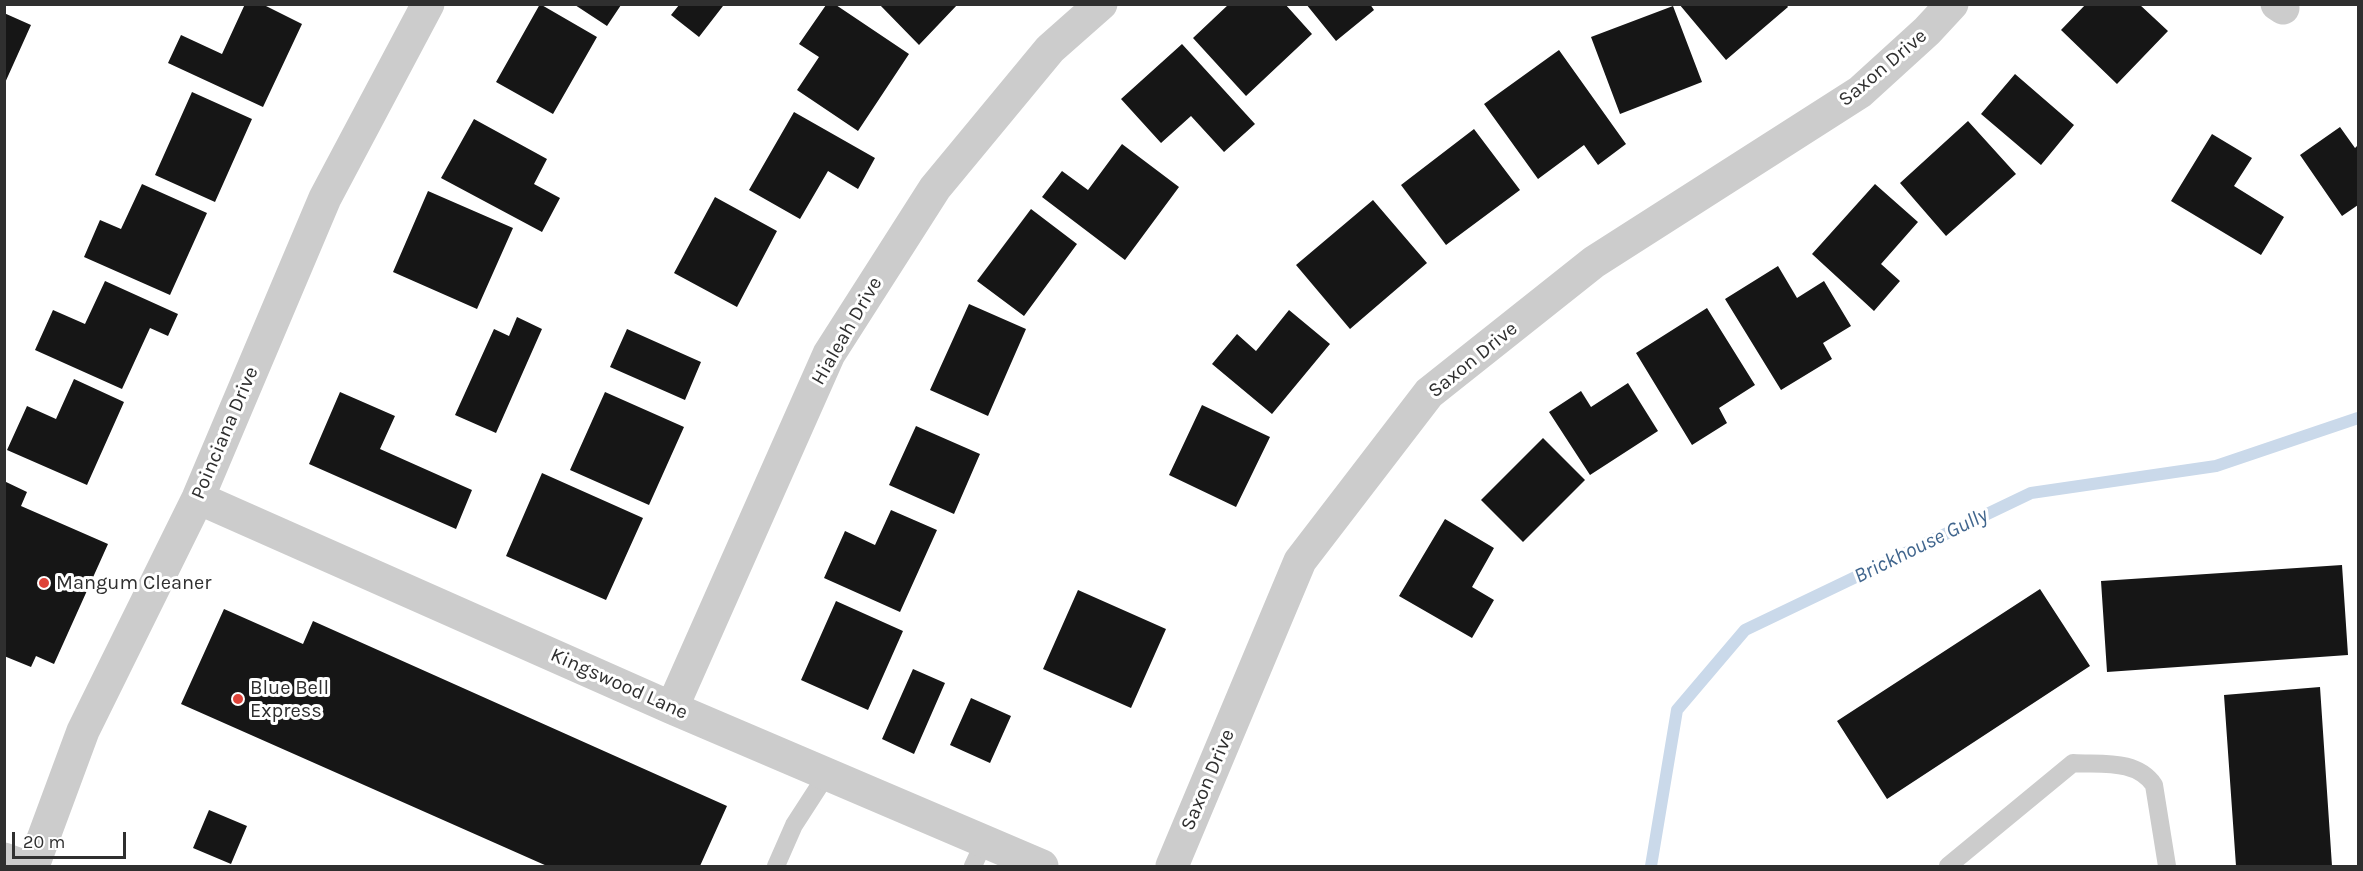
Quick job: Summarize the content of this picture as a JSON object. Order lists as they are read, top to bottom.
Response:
{
  "streets": {
    "street": [
      "Saxon Drive",
      "Hialeah Drive",
      "Poinciana Drive",
      "Kingswood Lane"
    ]
  },
  "crossings": [
    ["Hialeah Drive", "Kingswood Lane"],
    ["Poinciana Drive", "Kingswood Lane"]
  ],
  "water": ["Brickhouse Gully"],
  "places": ["Mangum Cleaner", "Blue Bell Express"],
  "scale_bar": "20 m"
}
